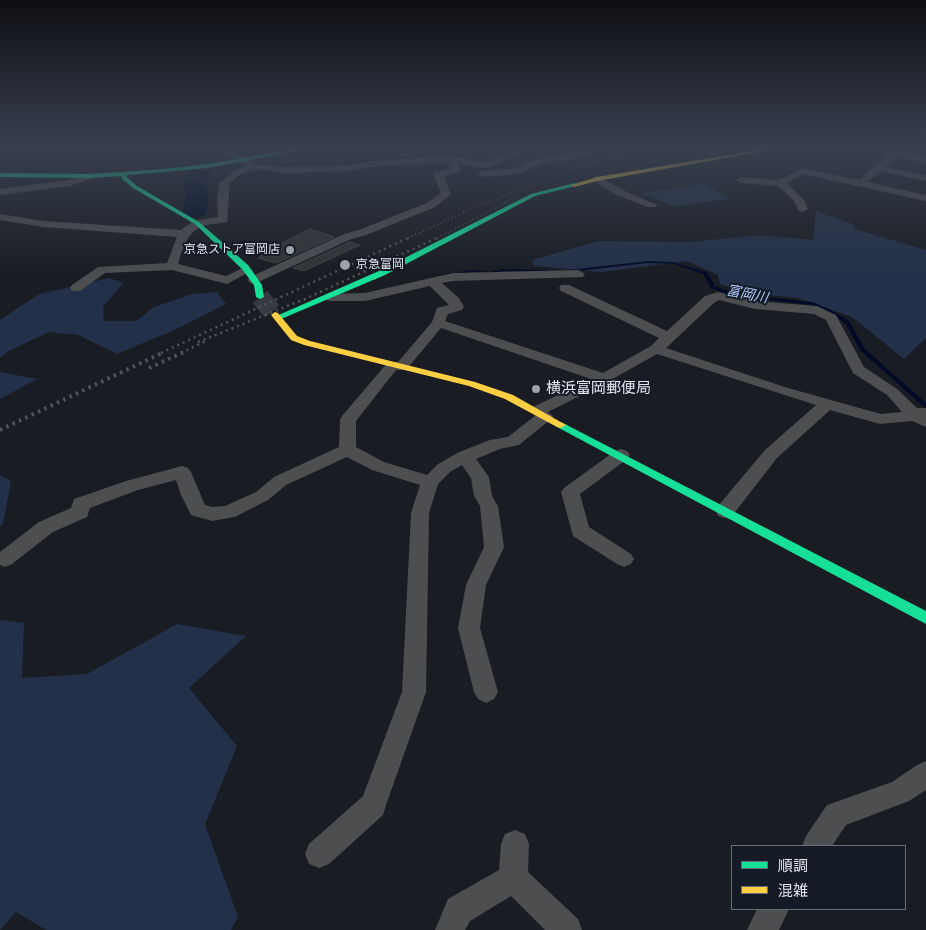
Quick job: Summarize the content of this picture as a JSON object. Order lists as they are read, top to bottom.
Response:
{
  "water": ["富岡川"],
  "places": ["京急ストア富岡店", "京急富岡", "横浜富岡郵便局"],
  "legend": ["順調", "混雑"]
}
